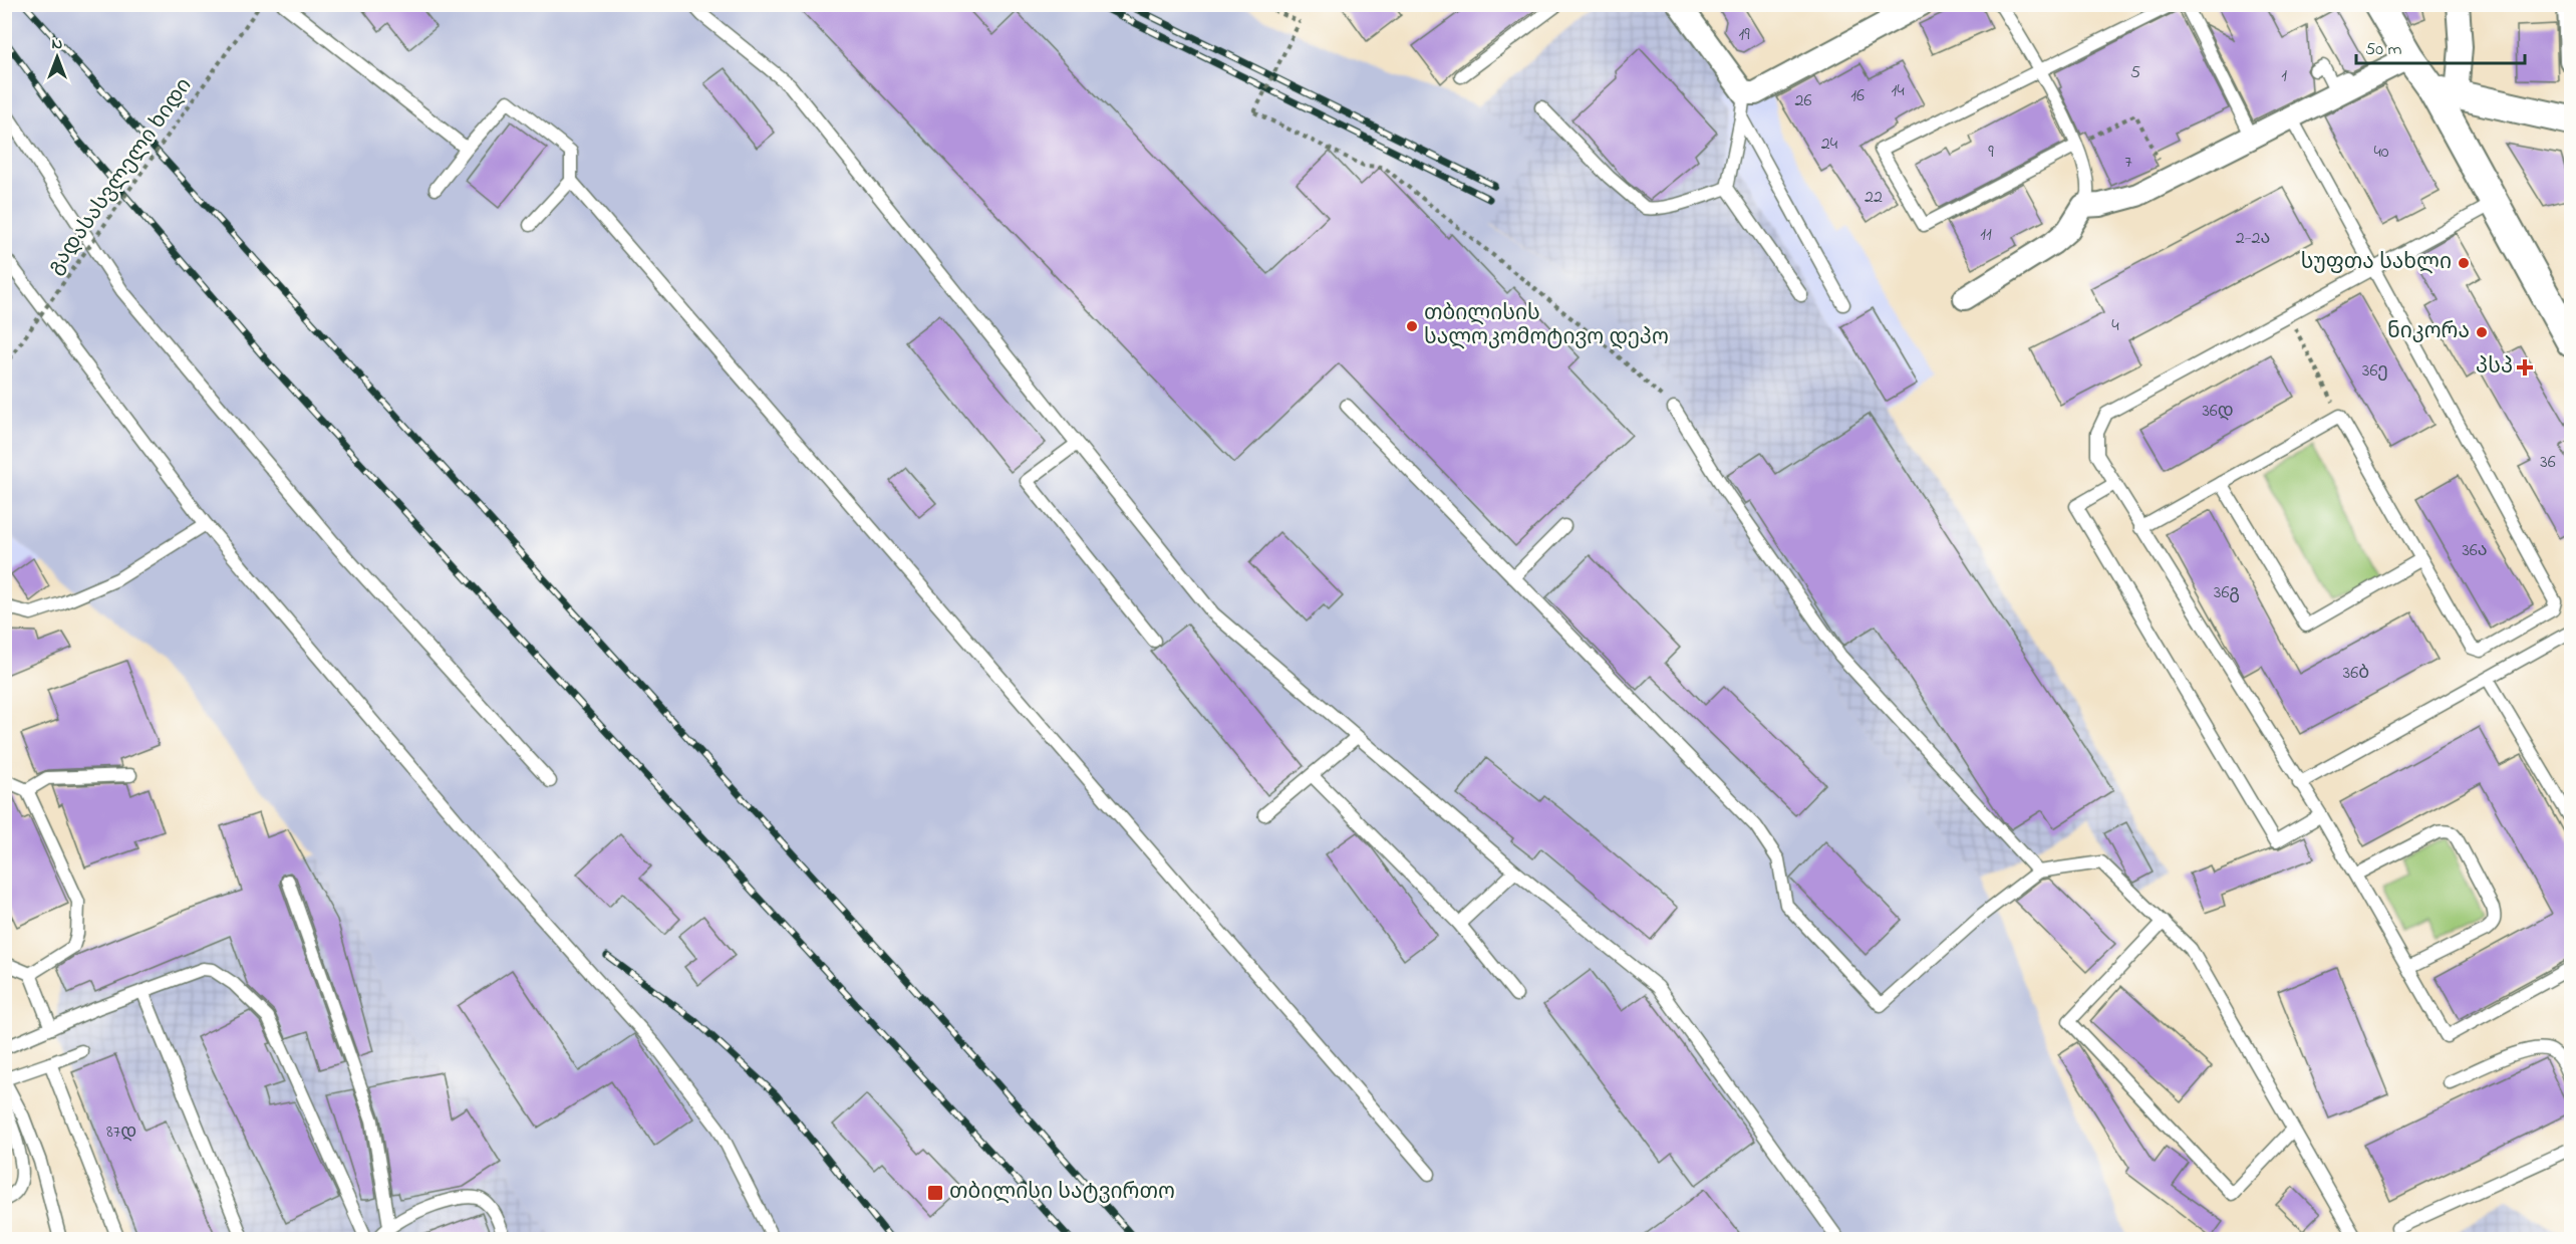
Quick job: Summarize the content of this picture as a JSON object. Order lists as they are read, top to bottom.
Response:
{
  "streets": {
    "path": ["გადასასვლელი ხიდი"]
  },
  "places": {
    "other": ["სუფთა სახლი", "თბილისის სალოკომოტივო დეპო", "ნიკორა"],
    "health": ["პსპ"],
    "transit": ["თბილისი სატვირთო"]
  },
  "house_numbers": [
    "19",
    "5",
    "1",
    "14",
    "16",
    "26",
    "24",
    "9",
    "40",
    "7",
    "22",
    "11",
    "2-2ა",
    "4",
    "36ე",
    "36დ",
    "36",
    "36ა",
    "36გ",
    "36ბ",
    "87დ"
  ],
  "scale_bar": "50 m",
  "north": "top"
}
